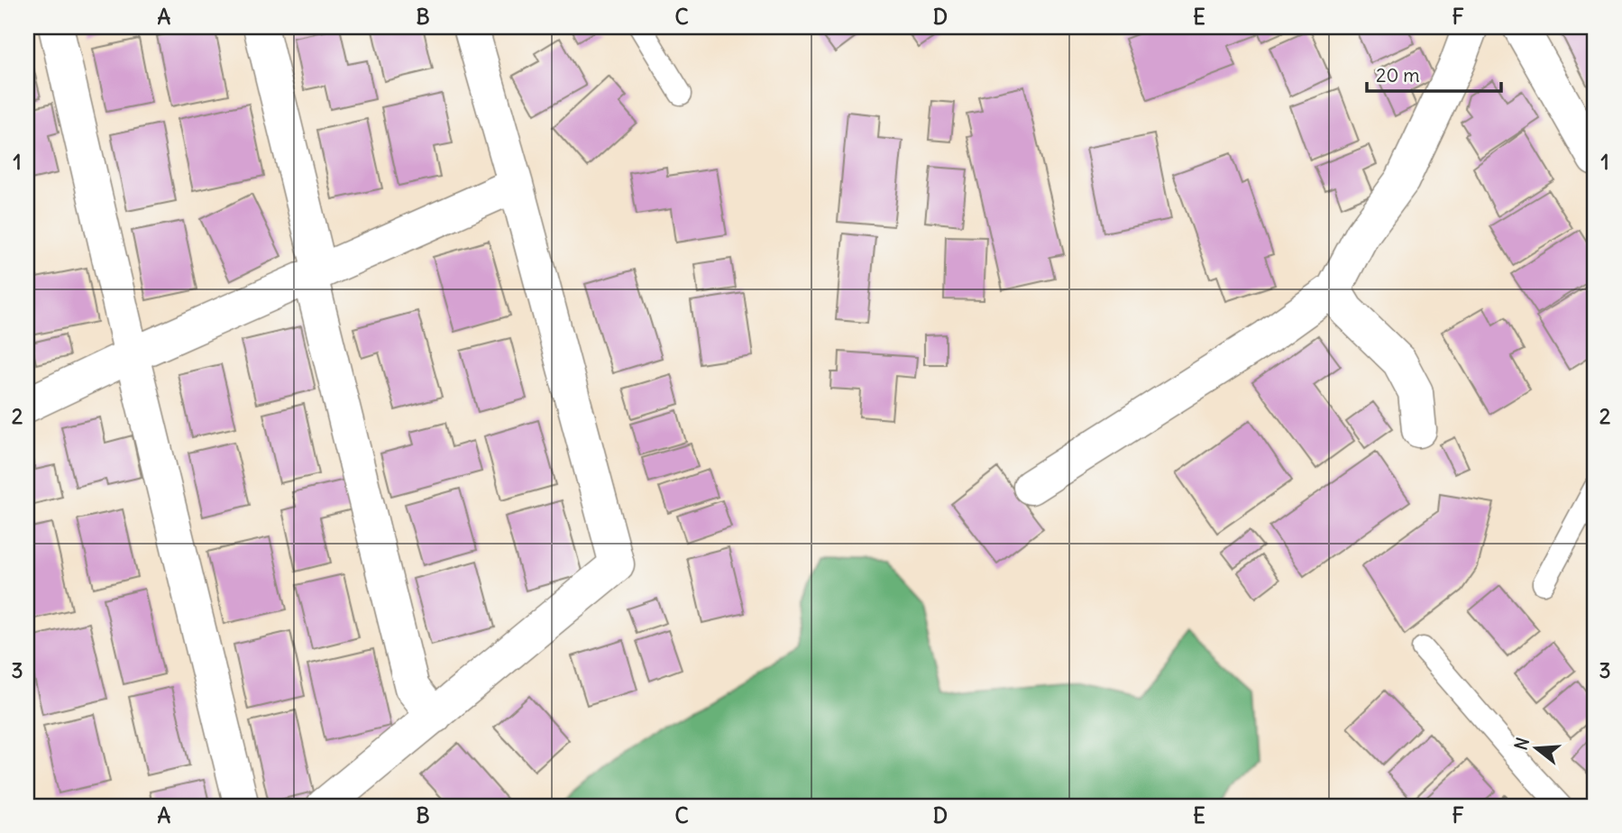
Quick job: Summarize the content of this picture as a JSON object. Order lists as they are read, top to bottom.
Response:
{
  "scale_bar": "20 m",
  "north": "left",
  "grid": {
    "columns": [
      "A",
      "B",
      "C",
      "D",
      "E",
      "F"
    ],
    "rows": ["1", "2", "3"]
  }
}
